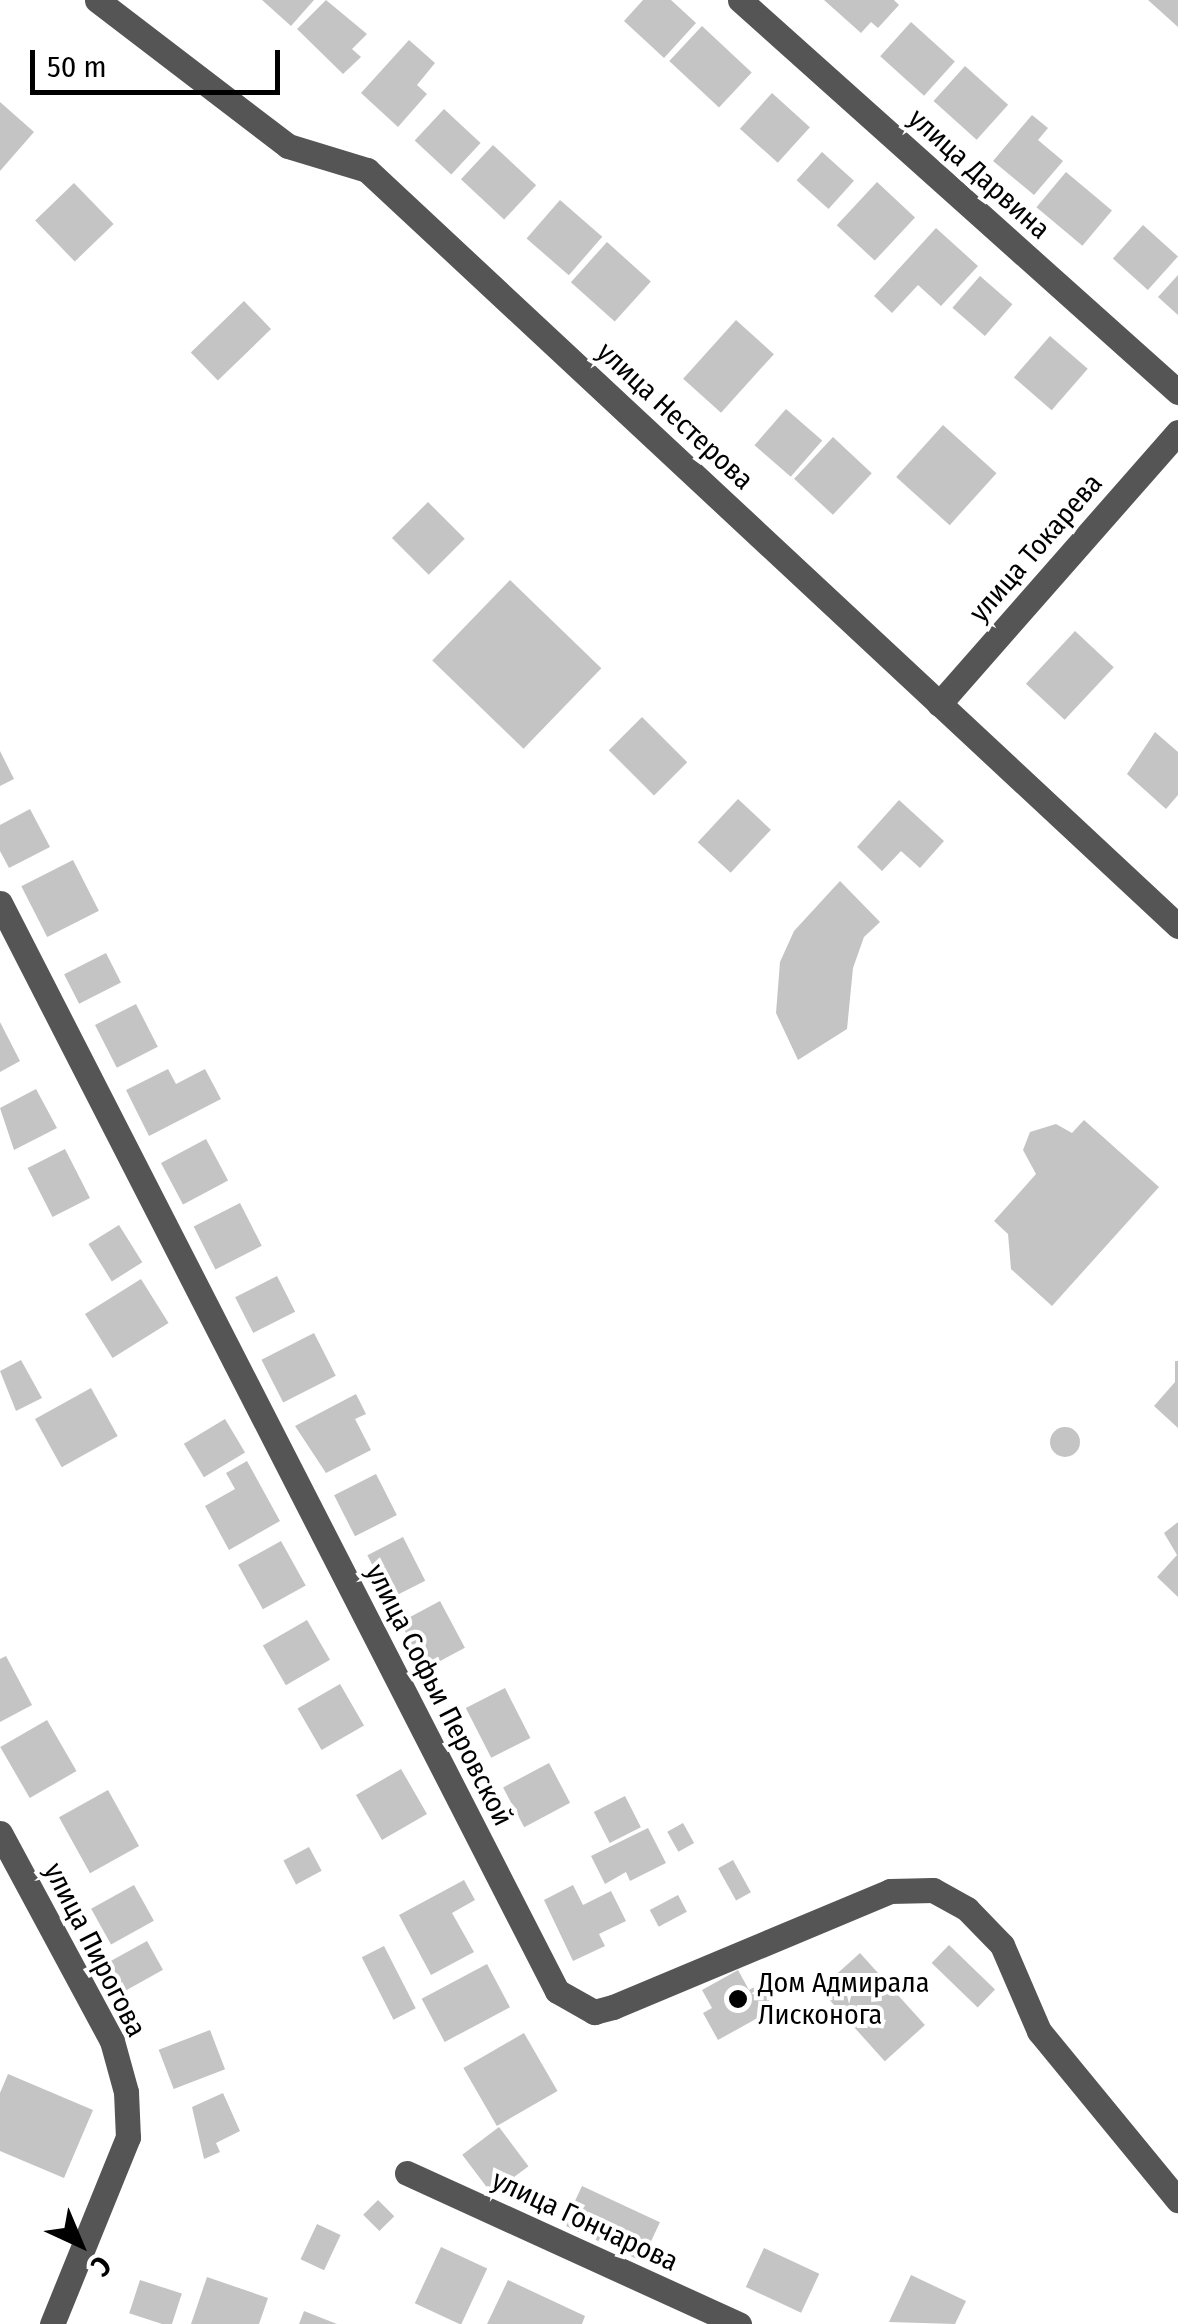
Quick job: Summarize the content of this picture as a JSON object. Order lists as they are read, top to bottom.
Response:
{
  "streets": {
    "street": [
      "улица Дарвина",
      "улица Нестерова",
      "улица Токарева",
      "улица Софьи Перовской",
      "улица Пирогова",
      "улица Гончарова"
    ]
  },
  "crossings": [
    ["улица Нестерова", "улица Токарева"]
  ],
  "places": ["Дом Адмирала Лисконога"],
  "scale_bar": "50 m",
  "north": "bottom right"
}
